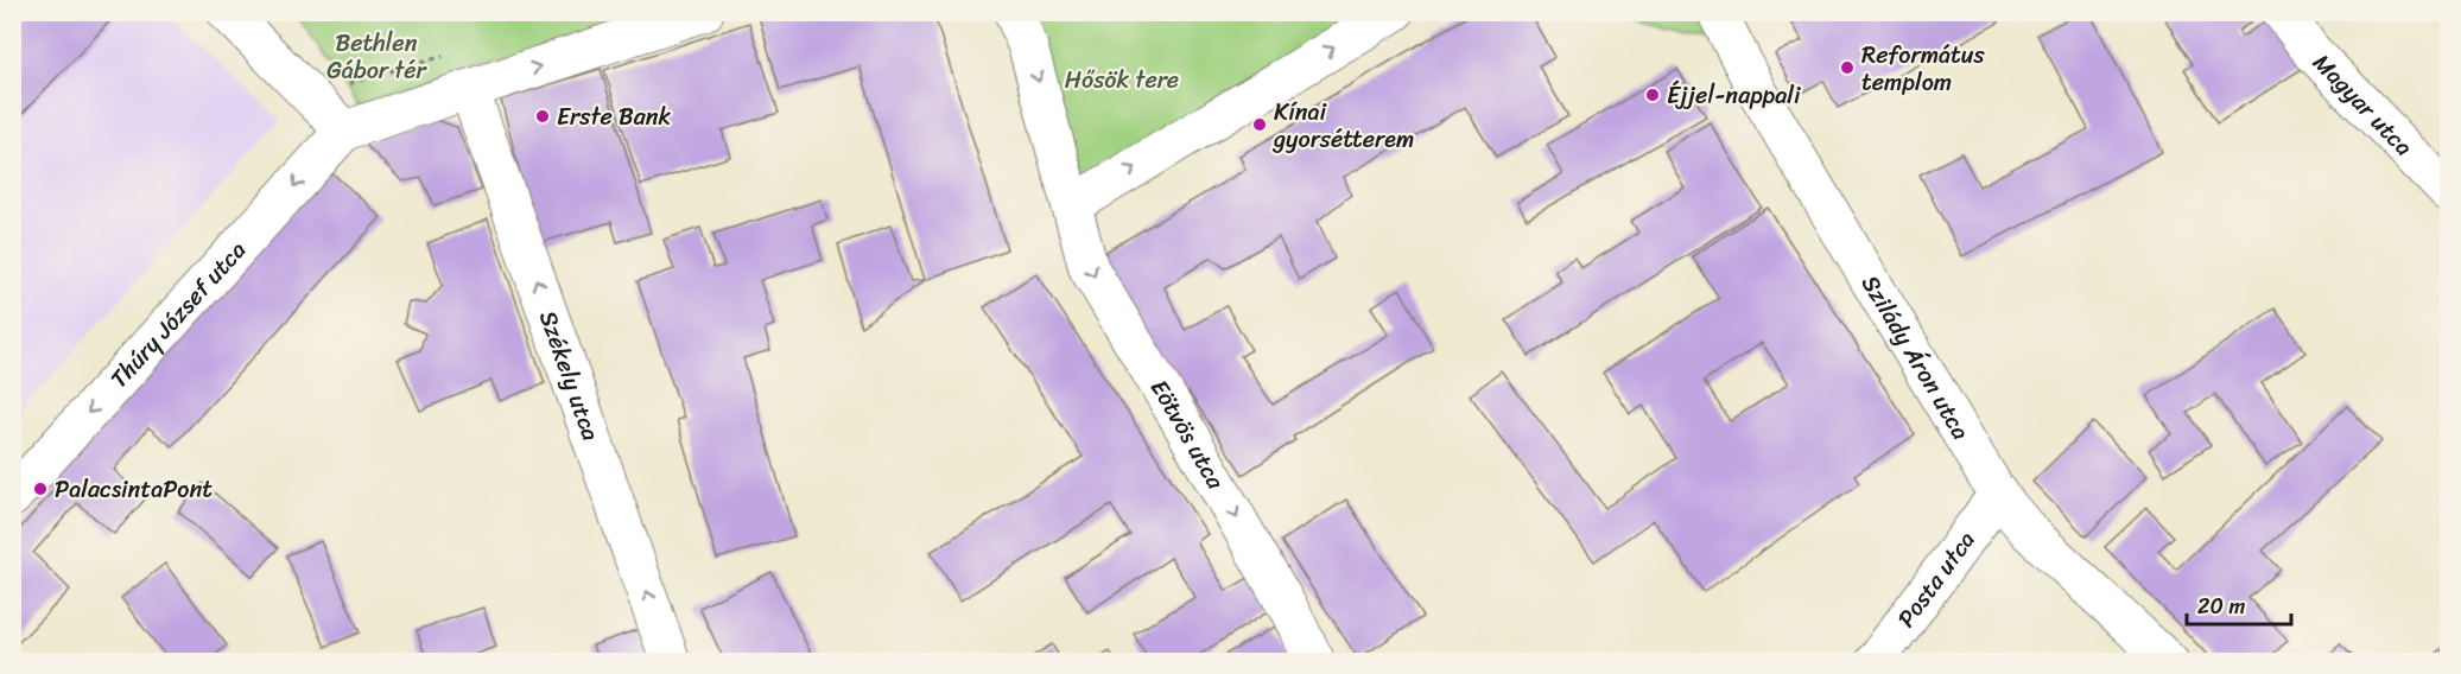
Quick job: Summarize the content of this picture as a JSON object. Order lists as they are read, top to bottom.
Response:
{
  "streets": {
    "street": [
      "Magyar utca",
      "Thúry József utca",
      "Szilády Áron utca",
      "Székely utca",
      "Eötvös utca",
      "Posta utca"
    ]
  },
  "crossings": [
    ["Szilády Áron utca", "Posta utca"]
  ],
  "one_way": ["Thúry József utca", "Székely utca", "Eötvös utca"],
  "parks": ["Bethlen Gábor tér", "Hősök tere"],
  "places": [
    "Református templom",
    "Éjjel-nappali",
    "Erste Bank",
    "Kínai gyorsétterem",
    "PalacsintaPont"
  ],
  "scale_bar": "20 m"
}
